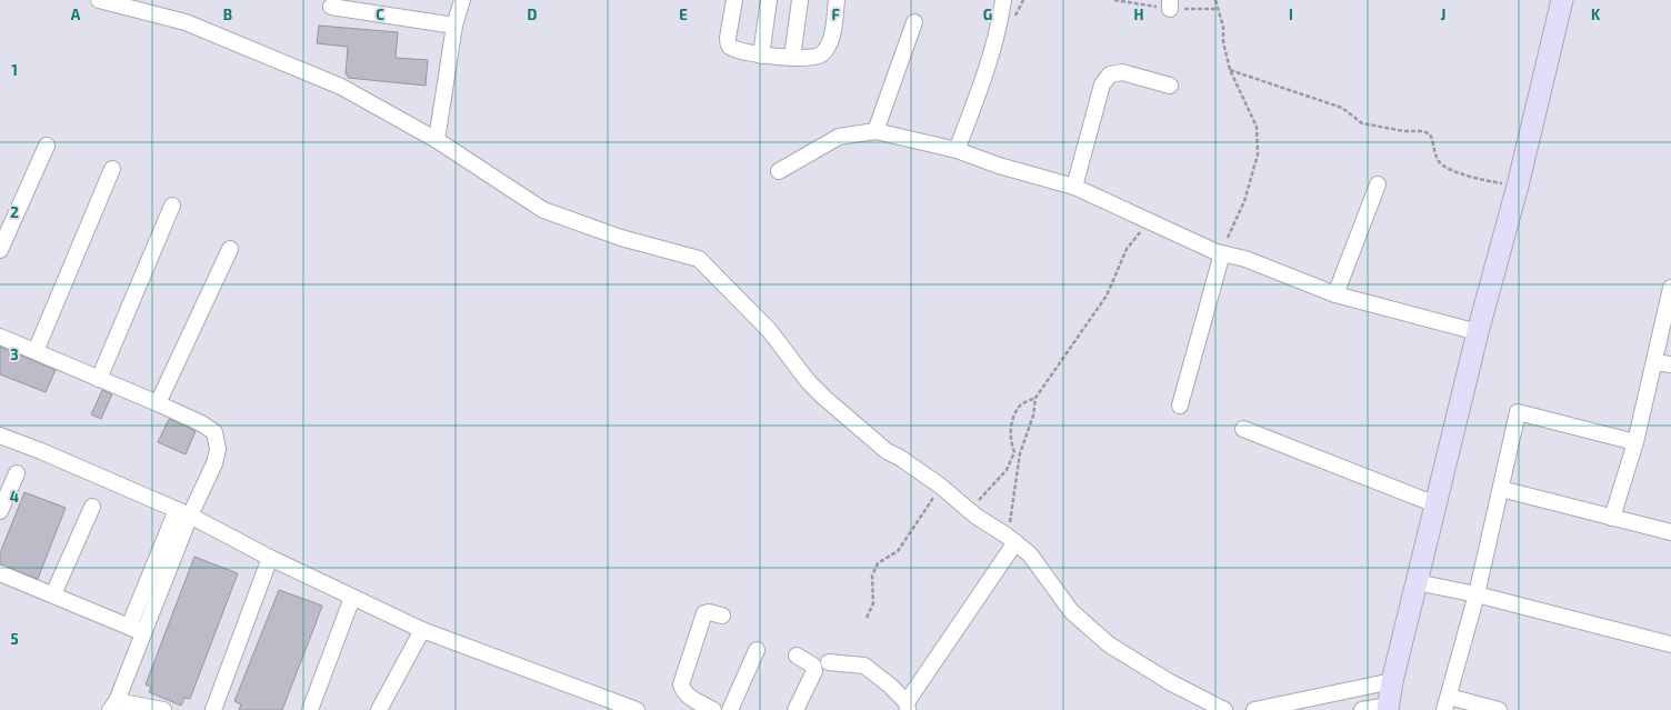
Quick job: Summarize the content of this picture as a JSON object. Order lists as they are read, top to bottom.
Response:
{
  "grid": {
    "columns": [
      "A",
      "B",
      "C",
      "D",
      "E",
      "F",
      "G",
      "H",
      "I",
      "J",
      "K"
    ],
    "rows": [
      "1",
      "2",
      "3",
      "4",
      "5"
    ]
  }
}
